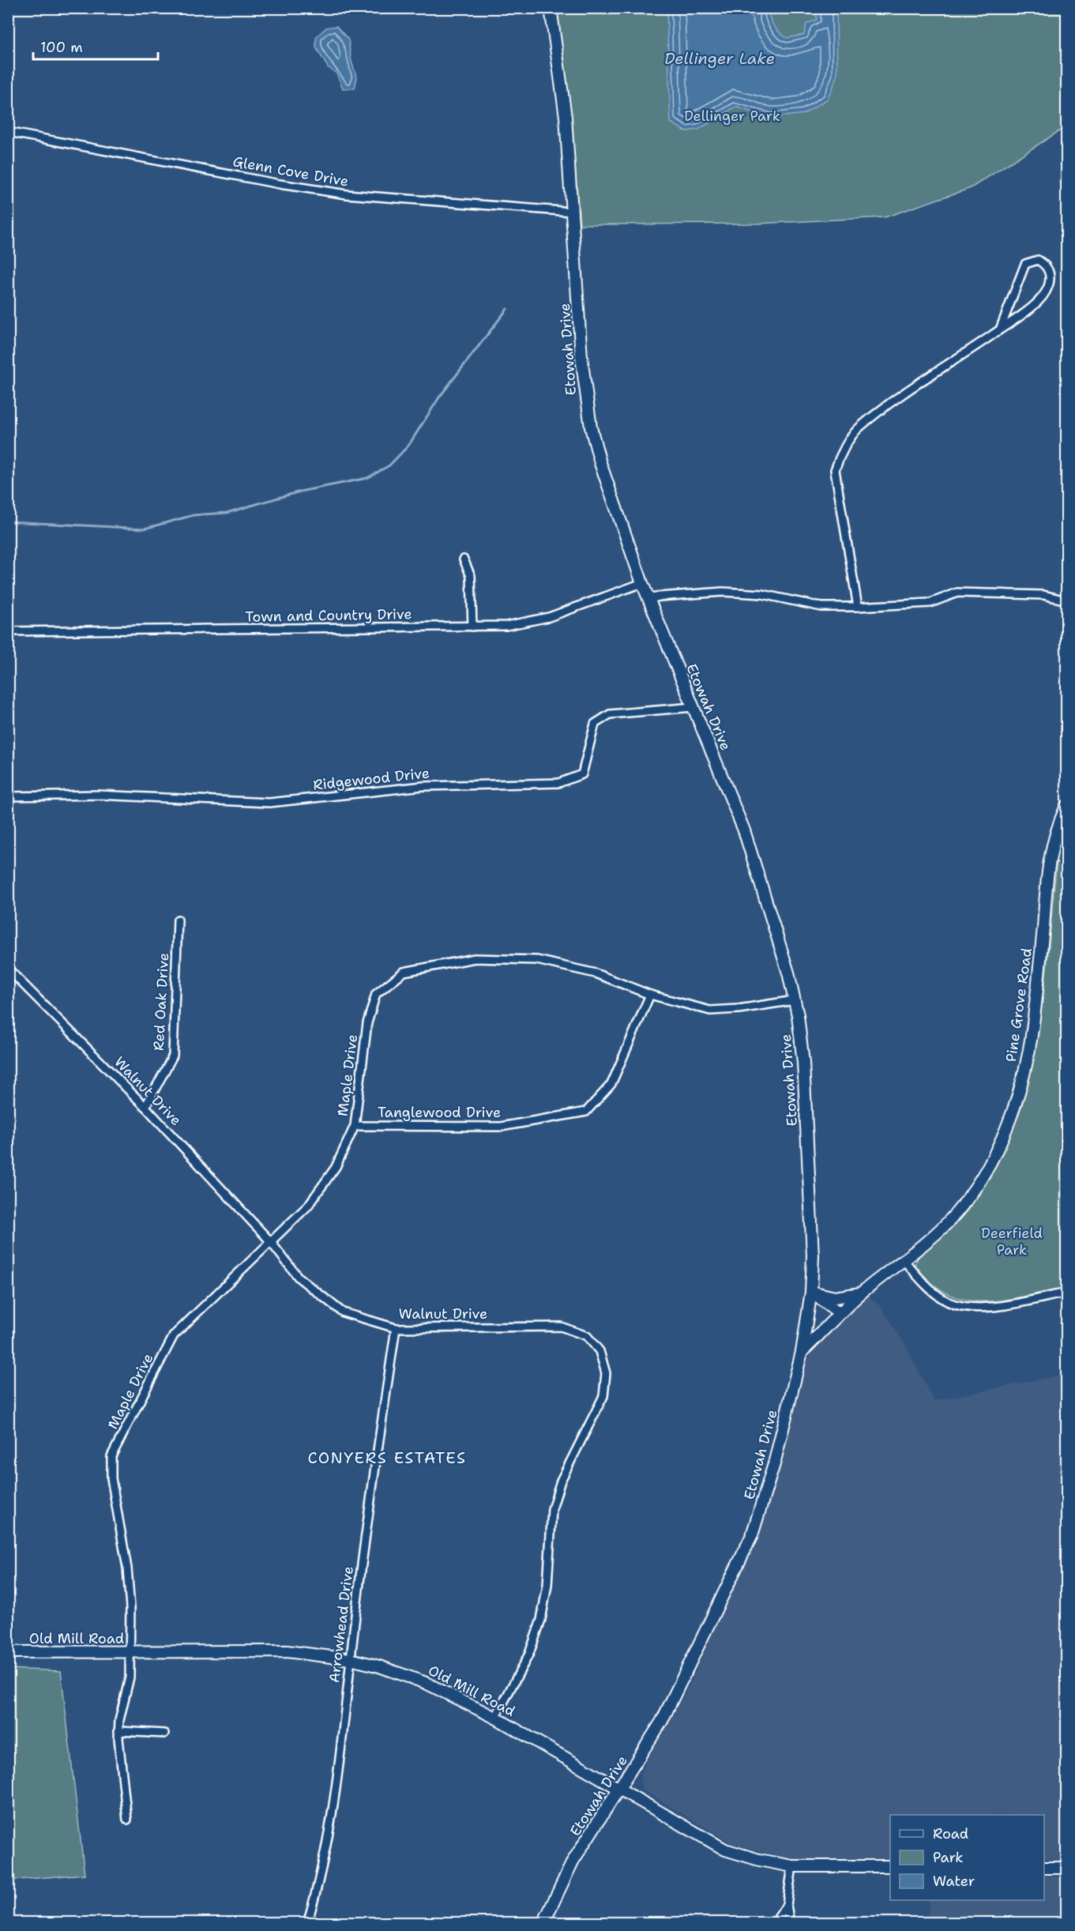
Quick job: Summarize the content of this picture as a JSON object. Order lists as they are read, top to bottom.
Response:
{
  "streets": {
    "street": [
      "Glenn Cove Drive",
      "Etowah Drive",
      "Town and Country Drive",
      "Ridgewood Drive",
      "Red Oak Drive",
      "Pine Grove Road",
      "Maple Drive",
      "Walnut Drive",
      "Tanglewood Drive",
      "Arrowhead Drive",
      "Old Mill Road"
    ]
  },
  "crossings": [
    ["Glenn Cove Drive", "Etowah Drive"],
    ["Etowah Drive", "Town and Country Drive"],
    ["Etowah Drive", "Ridgewood Drive"],
    ["Etowah Drive", "Pine Grove Road"],
    ["Etowah Drive", "Maple Drive"],
    ["Etowah Drive", "Old Mill Road"],
    ["Red Oak Drive", "Walnut Drive"],
    ["Maple Drive", "Walnut Drive"],
    ["Maple Drive", "Tanglewood Drive"],
    ["Maple Drive", "Old Mill Road"],
    ["Walnut Drive", "Arrowhead Drive"],
    ["Walnut Drive", "Old Mill Road"],
    ["Arrowhead Drive", "Old Mill Road"]
  ],
  "districts": ["CONYERS ESTATES"],
  "water": ["Dellinger Lake"],
  "parks": ["Dellinger Park", "Deerfield Park"],
  "legend": ["Road", "Park", "Water"],
  "scale_bar": "100 m"
}
